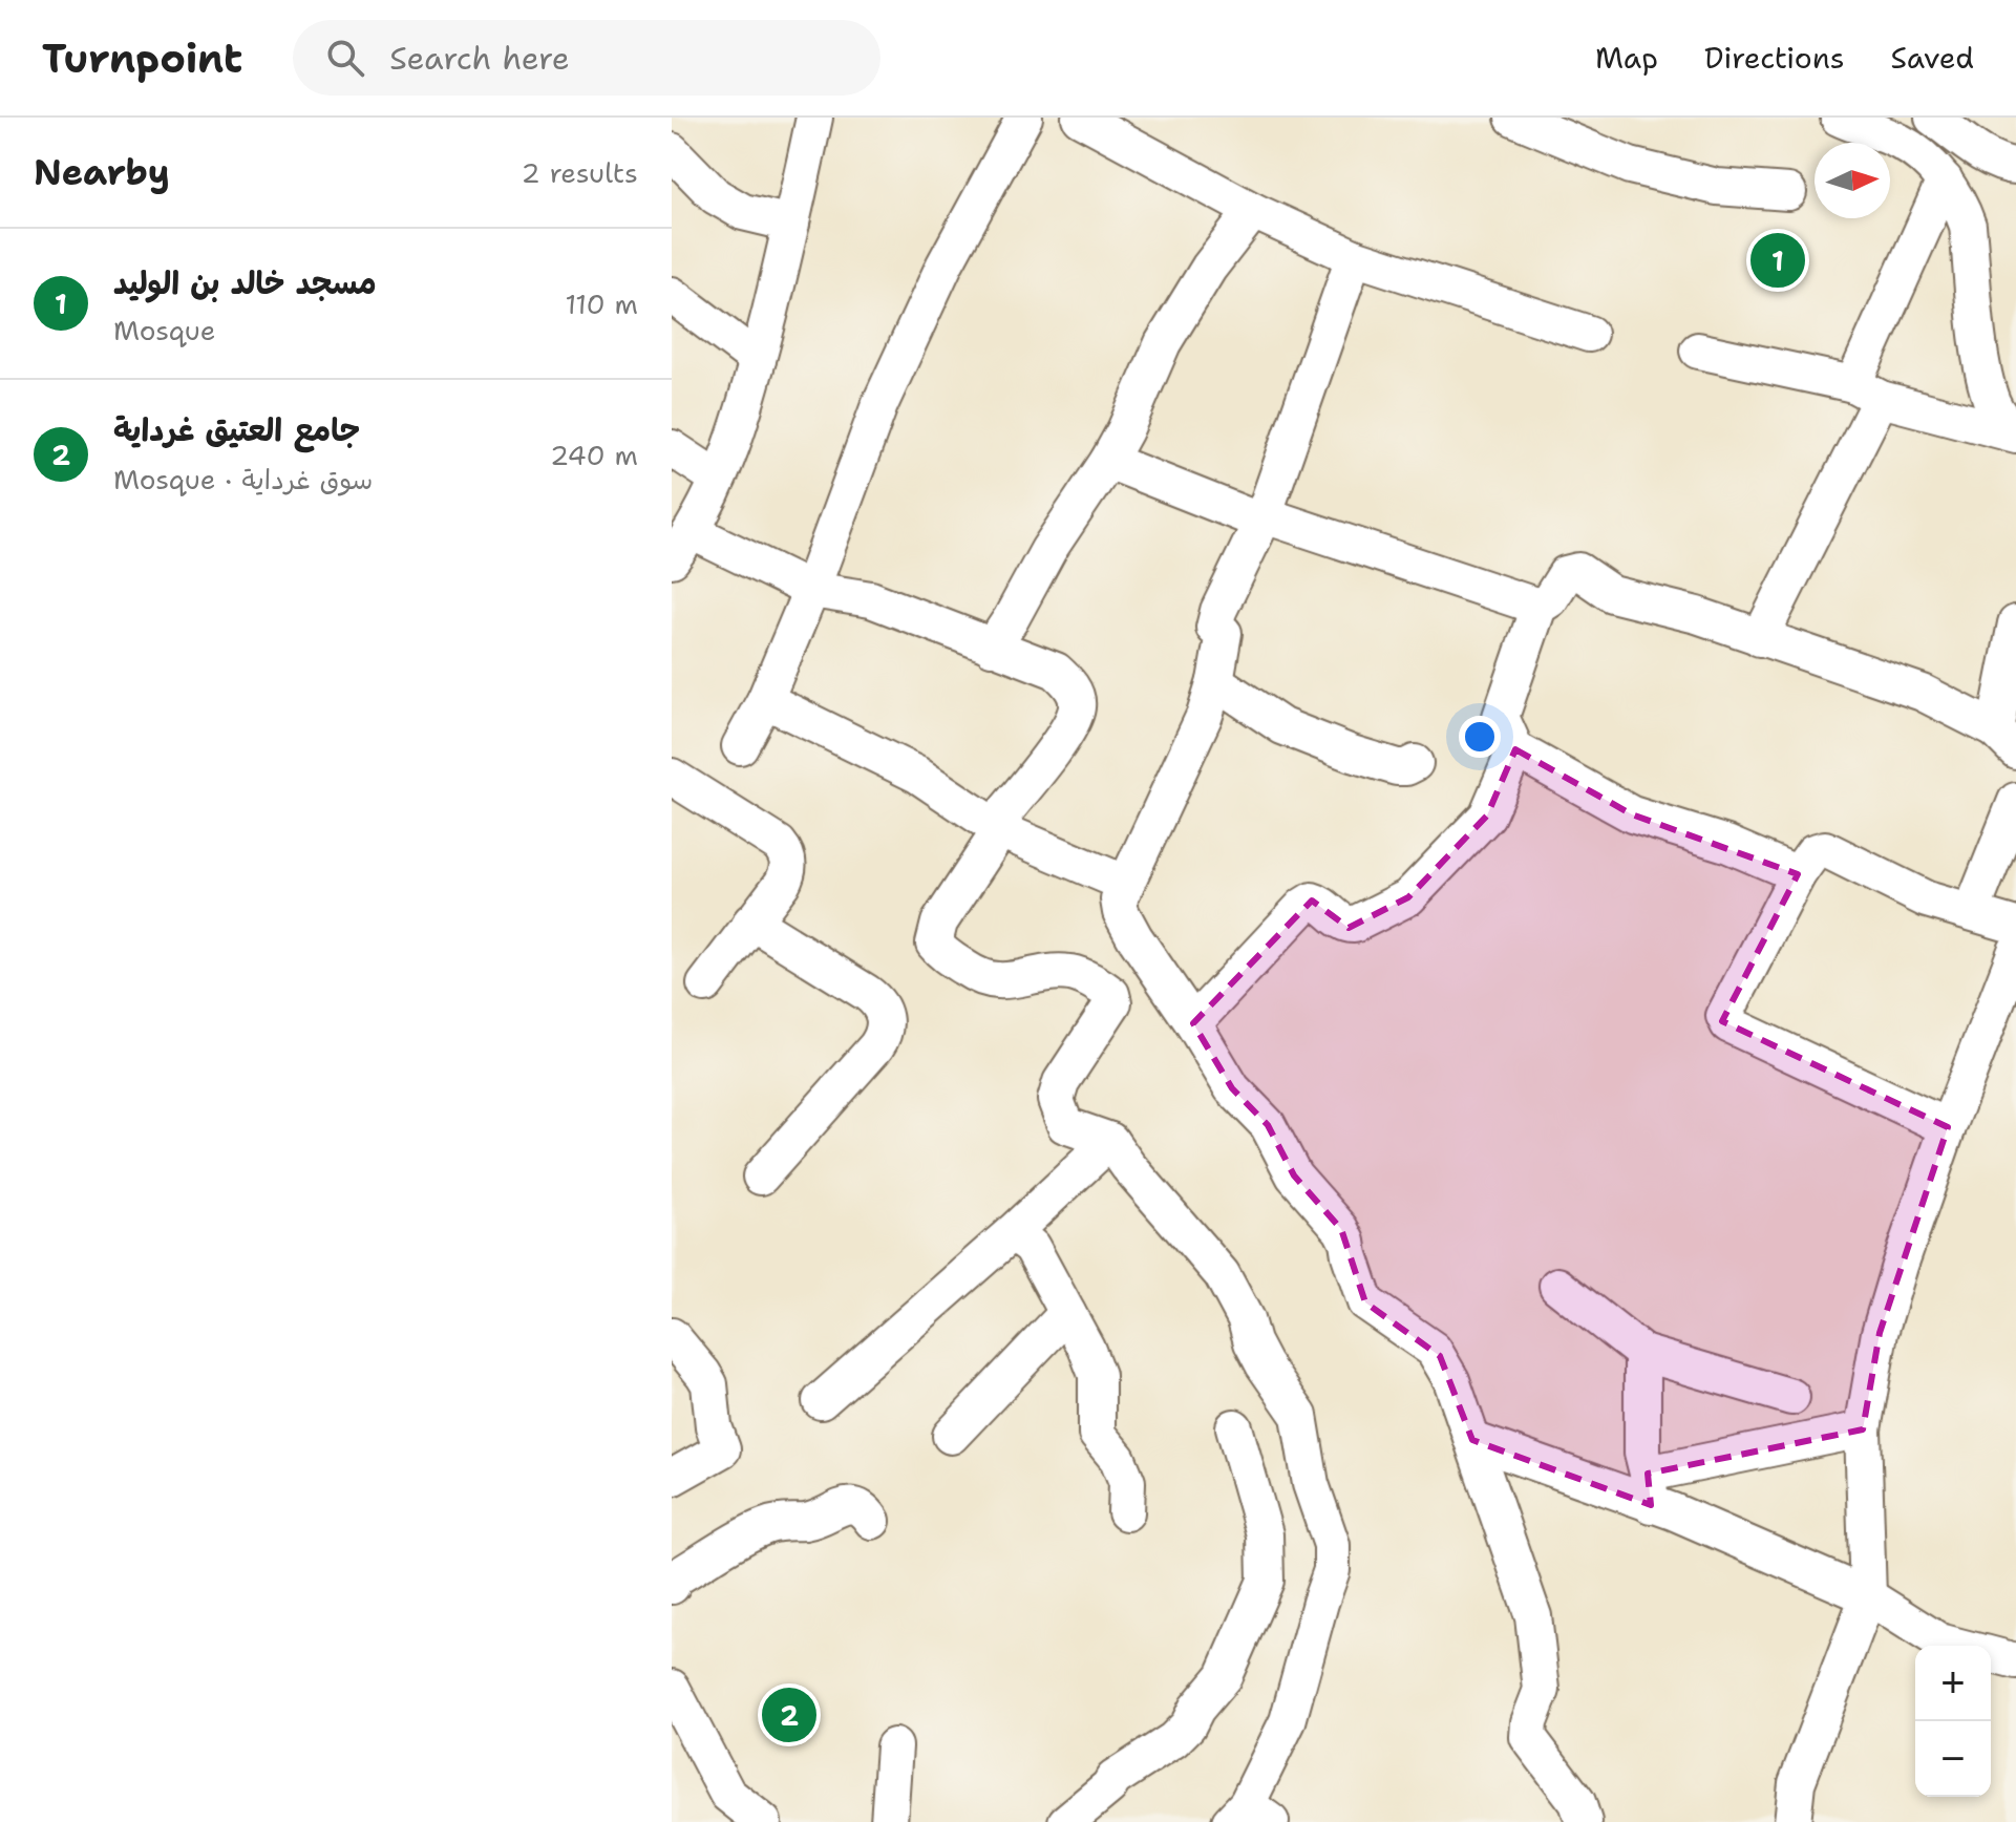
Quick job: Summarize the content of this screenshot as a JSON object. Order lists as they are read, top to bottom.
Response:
{
  "north": "right",
  "page": {
    "header": "Turnpoint",
    "search": "Search here",
    "nav": ["Map", "Directions", "Saved"],
    "heading": ["Nearby", "2 results"],
    "list": [
      {
        "mark": "1",
        "name": "مسجد خالد بن الوليد",
        "note": "Mosque",
        "value": "110 m"
      },
      {
        "mark": "2",
        "name": "جامع العتيق غرداية",
        "note": "Mosque · سوق غرداية",
        "value": "240 m"
      }
    ],
    "pins": ["1", "2"],
    "map_buttons": ["+", "−"]
  }
}
